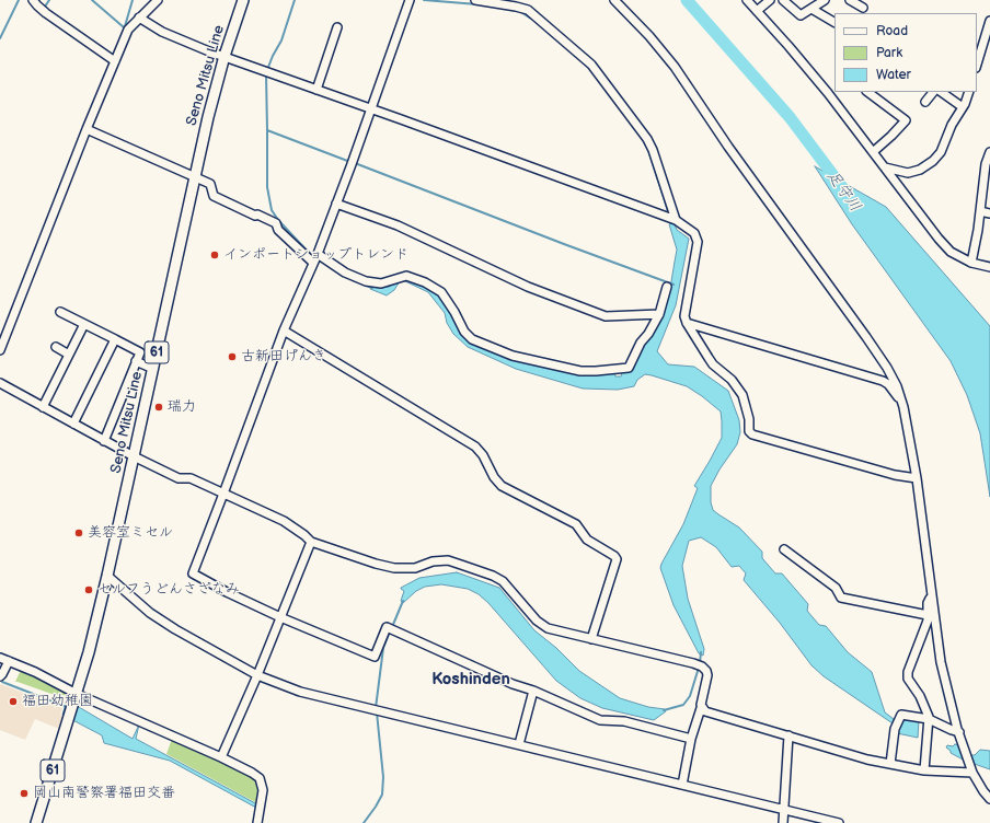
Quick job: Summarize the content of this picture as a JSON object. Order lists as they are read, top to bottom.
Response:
{
  "streets": {
    "main road": ["Seno Mitsu Line", "61"]
  },
  "districts": ["Koshinden"],
  "water": ["足守川"],
  "places": [
    "インポートショップトレンド",
    "古新田げんき",
    "瑞力",
    "美容室ミセル",
    "セルフうどんさざなみ",
    "福田幼稚園",
    "岡山南警察署福田交番"
  ],
  "legend": ["Road", "Park", "Water"]
}
